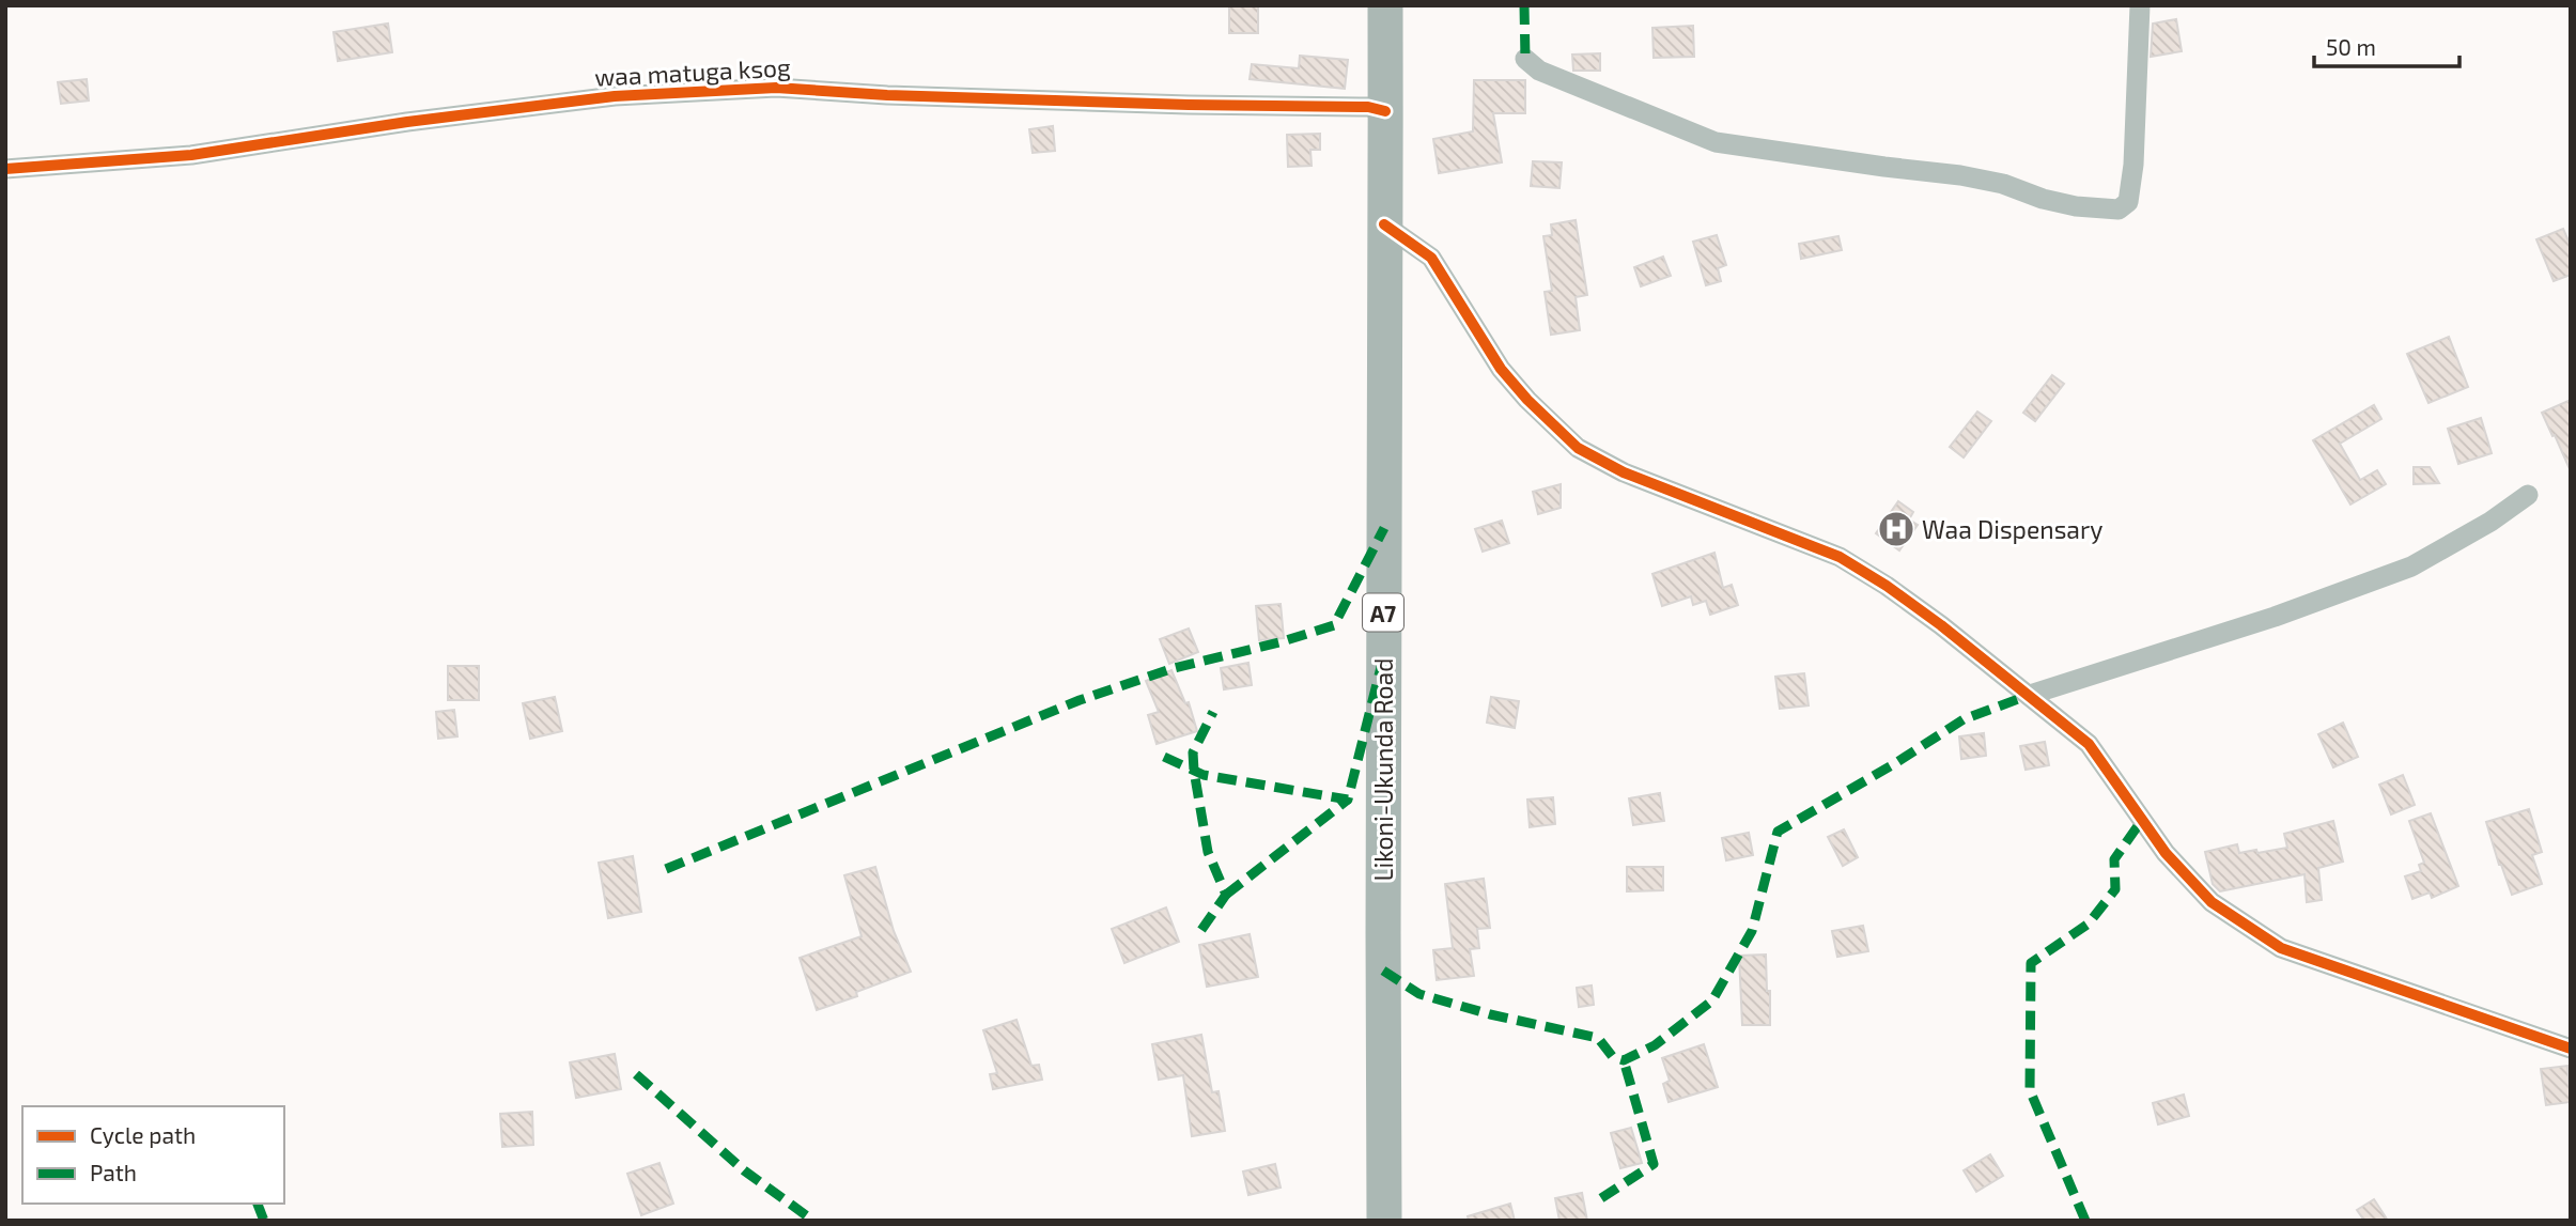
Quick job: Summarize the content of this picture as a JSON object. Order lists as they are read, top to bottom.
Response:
{
  "streets": {
    "highway": ["A7", "Likoni-Ukunda Road"],
    "street": ["waa matuga ksog"]
  },
  "crossings": [
    ["waa matuga ksog", "Likoni-Ukunda Road"]
  ],
  "places": {
    "hospital": ["Waa Dispensary"]
  },
  "legend": ["Cycle path", "Path"],
  "scale_bar": "50 m"
}
